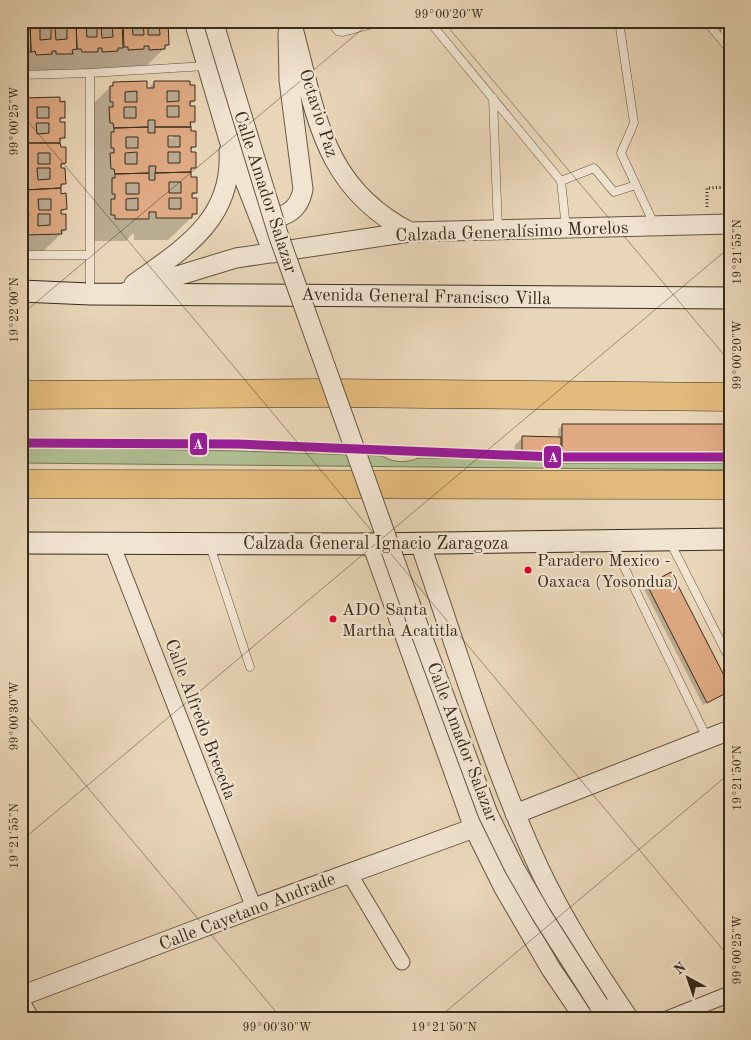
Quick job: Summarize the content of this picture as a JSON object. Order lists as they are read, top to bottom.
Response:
{
  "streets": {
    "main road": ["Avenida General Francisco Villa", "Calzada General Ignacio Zaragoza"],
    "street": [
      "Octavio Paz",
      "Calle Amador Salazar",
      "Calzada Generalísimo Morelos",
      "Calle Alfredo Breceda",
      "Calle Cayetano Andrade"
    ]
  },
  "crossings": [
    ["Octavio Paz", "Calzada Generalísimo Morelos"],
    ["Calle Amador Salazar", "Calzada General Ignacio Zaragoza"],
    ["Calle Amador Salazar", "Calle Cayetano Andrade"],
    ["Calzada Generalísimo Morelos", "Avenida General Francisco Villa"],
    ["Calzada General Ignacio Zaragoza", "Calle Alfredo Breceda"],
    ["Calle Alfredo Breceda", "Calle Cayetano Andrade"]
  ],
  "places": ["Paradero Mexico - Oaxaca (Yosondua)", "ADO Santa Martha Acatitla"],
  "lines": ["transit line A"],
  "north": "top left",
  "coordinates": [
    "99°00'20\"W",
    "99°00'25\"W",
    "19°21'55\"N",
    "19°22'00\"N",
    "99°00'30\"W",
    "19°21'50\"N"
  ]
}
